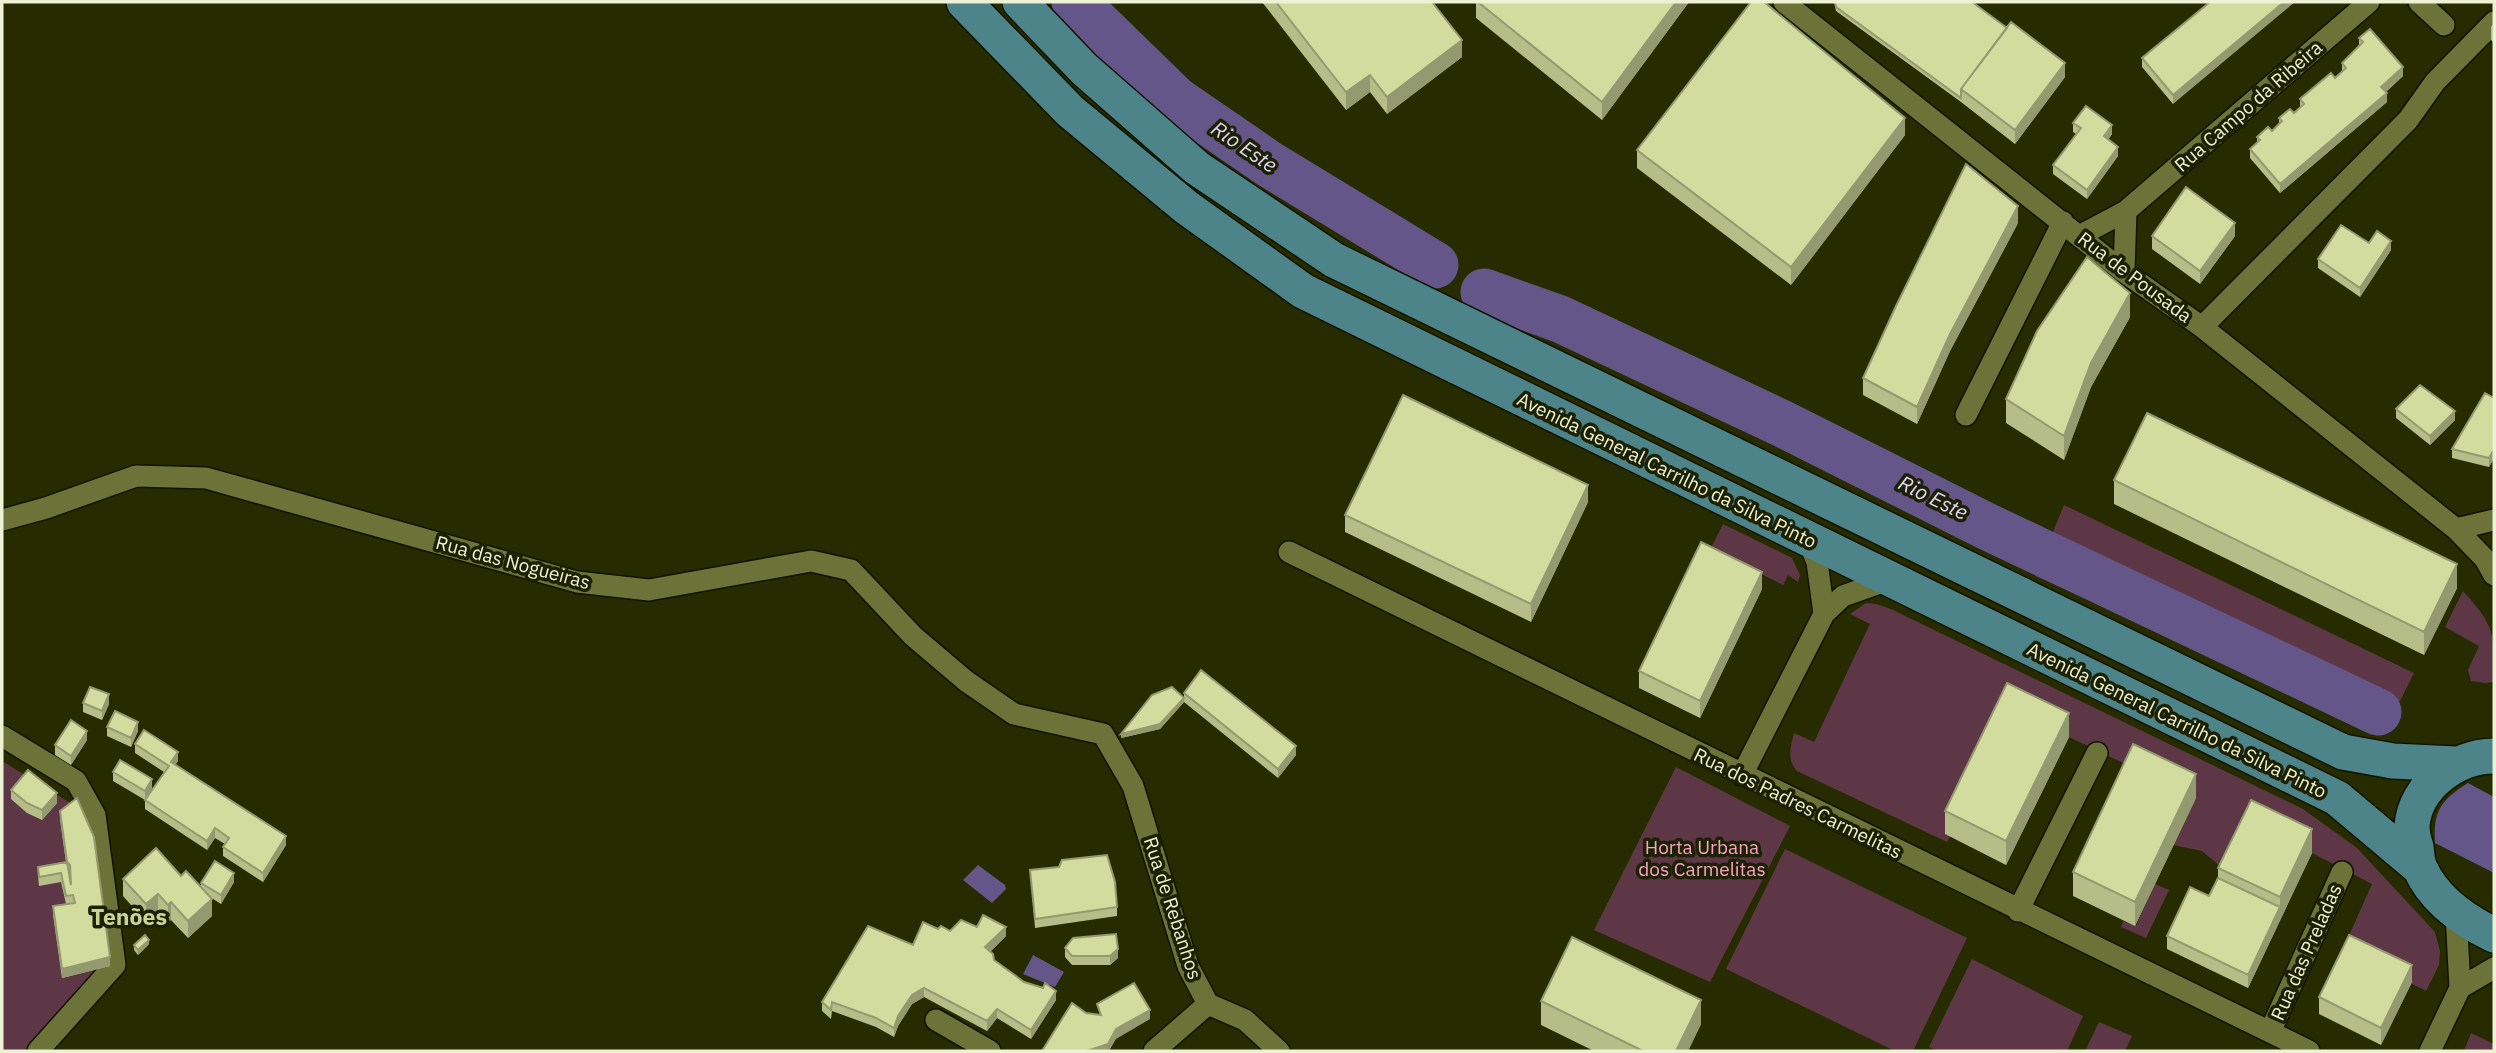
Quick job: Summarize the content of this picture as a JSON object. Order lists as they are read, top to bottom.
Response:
{
  "streets": {
    "main road": ["Avenida General Carrilho da Silva Pinto"],
    "street": [
      "Rua Campo da Ribeira",
      "Rua de Pousada",
      "Rua das Nogueiras",
      "Rua dos Padres Carmelitas",
      "Rua de Rebanhos",
      "Rua das Preladas"
    ]
  },
  "crossings": [
    ["Rua Campo da Ribeira", "Rua de Pousada"],
    ["Rua das Nogueiras", "Rua de Rebanhos"],
    ["Rua dos Padres Carmelitas", "Rua das Preladas"]
  ],
  "districts": ["Tenões"],
  "water": ["Rio Este"],
  "parks": ["Horta Urbana dos Carmelitas"]
}
